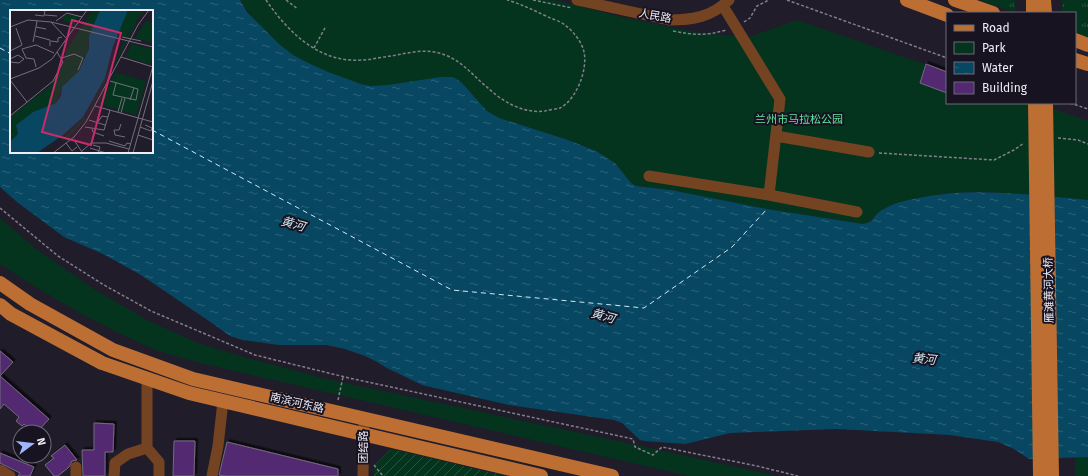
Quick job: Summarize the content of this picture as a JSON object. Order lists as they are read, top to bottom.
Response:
{
  "streets": {
    "main road": ["雁滩黄河大桥", "南滨河东路"],
    "street": ["人民路", "团结路"]
  },
  "crossings": [
    ["南滨河东路", "团结路"]
  ],
  "water": ["黄河"],
  "parks": ["兰州市马拉松公园"],
  "legend": [
    "Road",
    "Park",
    "Water",
    "Building"
  ],
  "north": "right"
}
